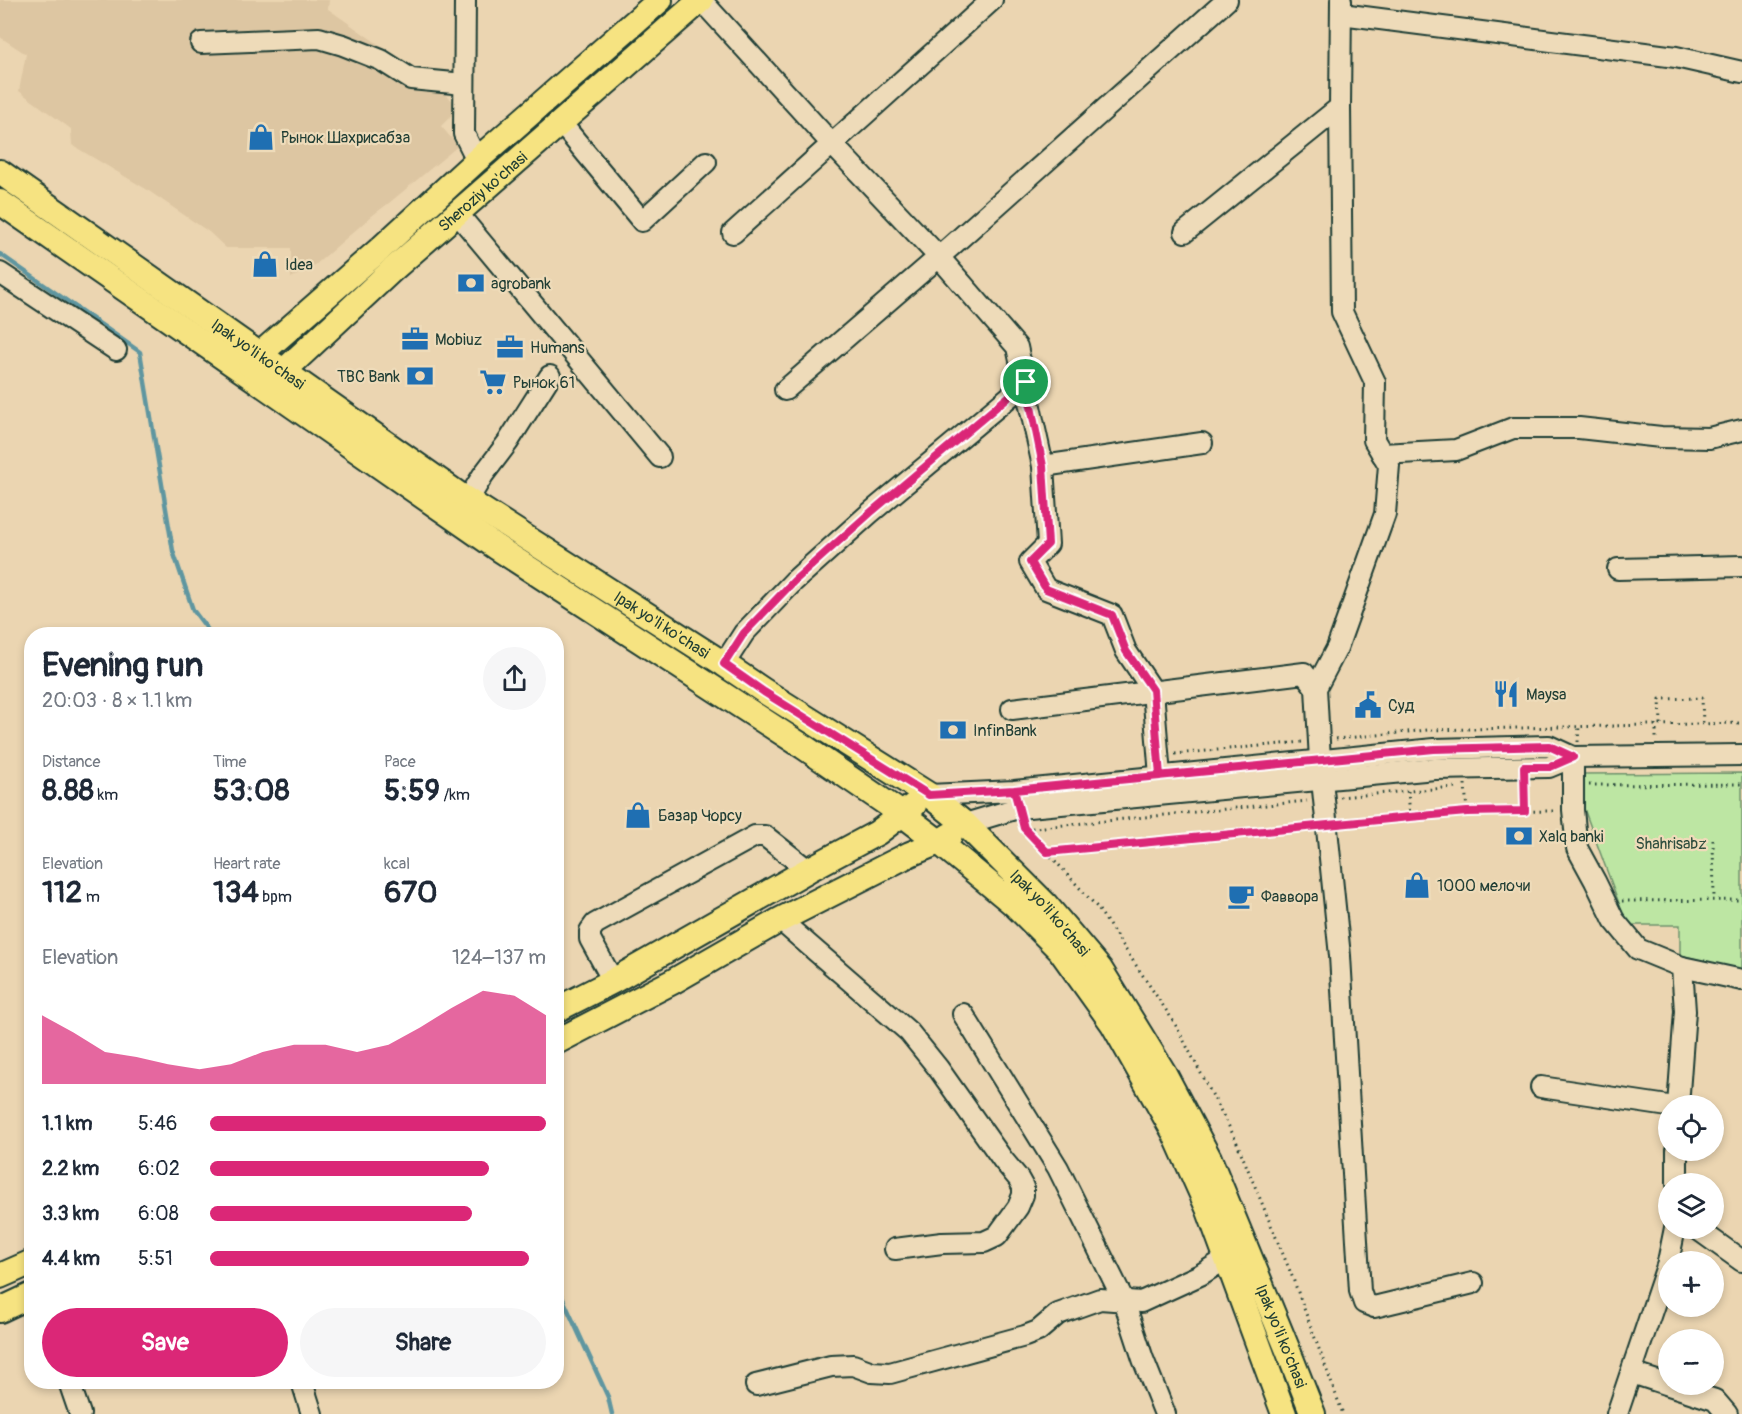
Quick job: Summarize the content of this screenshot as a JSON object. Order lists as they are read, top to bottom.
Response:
{
  "streets": {
    "main road": ["Sheroziy ko'chasi", "Ipak yo'li ko'chasi"]
  },
  "crossings": [
    ["Sheroziy ko'chasi", "Ipak yo'li ko'chasi"]
  ],
  "parks": ["Shahrisabz"],
  "places": {
    "shop": [
      "Рынок Шахрисабза",
      "Idea",
      "Базар Чорсу",
      "1000 мелочи"
    ],
    "bank": [
      "agrobank",
      "TBC Bank",
      "InfinBank",
      "Xalq banki"
    ],
    "office": ["Mobiuz", "Humans"],
    "supermarket": ["Рынок 61"],
    "restaurant": ["Maysa"],
    "public building": ["Суд"],
    "cafe": ["Фаввора"]
  },
  "page": {
    "heading": ["Evening run", "20:03 · 8 × 1.1 km"],
    "stats": [
      ["Distance", "8.88 km"],
      ["Time", "53:08"],
      ["Pace", "5:59 /km"],
      ["Elevation", "112 m"],
      ["Heart rate", "134 bpm"],
      ["kcal", "670"]
    ],
    "chart": ["Elevation", "124–137 m"],
    "map_buttons": ["+", "−"],
    "list": [
      {
        "name": "1.1 km",
        "note": "5:46"
      },
      {
        "name": "2.2 km",
        "note": "6:02"
      },
      {
        "name": "3.3 km",
        "note": "6:08"
      },
      {
        "name": "4.4 km",
        "note": "5:51"
      }
    ],
    "buttons": ["Save", "Share"]
  }
}
